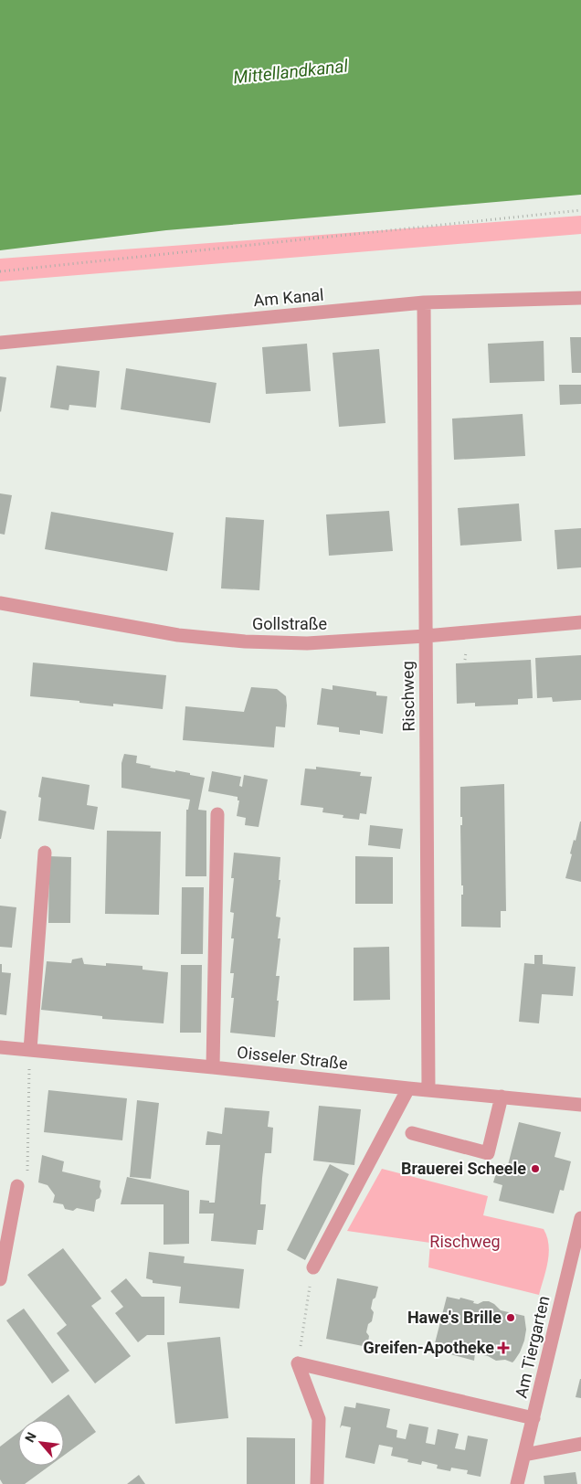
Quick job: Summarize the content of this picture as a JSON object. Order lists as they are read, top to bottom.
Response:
{
  "streets": {
    "street": [
      "Am Kanal",
      "Gollstraße",
      "Rischweg",
      "Oisseler Straße",
      "Am Tiergarten"
    ]
  },
  "crossings": [
    ["Am Kanal", "Rischweg"],
    ["Gollstraße", "Rischweg"],
    ["Rischweg", "Oisseler Straße"]
  ],
  "water": ["Mittellandkanal"],
  "parks": ["Rischweg"],
  "places": {
    "other": ["Brauerei Scheele", "Hawe's Brille"],
    "health": ["Greifen-Apotheke"]
  },
  "north": "top left"
}
